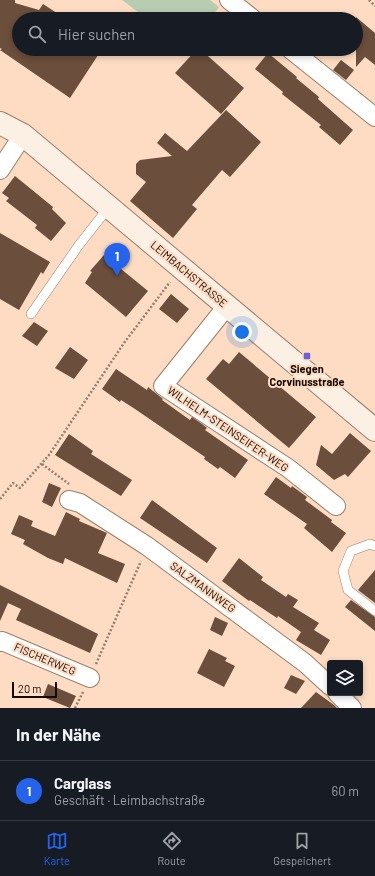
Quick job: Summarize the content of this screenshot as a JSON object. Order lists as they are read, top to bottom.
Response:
{
  "streets": {
    "main road": ["LEIMBACHSTRASSE"],
    "street": ["WILHELM-STEINSEIFER-WEG", "SALZMANNWEG", "FISCHERWEG"]
  },
  "crossings": [
    ["LEIMBACHSTRASSE", "WILHELM-STEINSEIFER-WEG"]
  ],
  "places": {
    "transit": ["Siegen Corvinusstraße"]
  },
  "scale_bar": "20 m",
  "page": {
    "search": "Hier suchen",
    "pins": "1",
    "scale": "20 m",
    "heading": "In der Nähe",
    "list": [
      {
        "mark": "1",
        "name": "Carglass",
        "note": "Geschäft · Leimbachstraße",
        "value": "60 m"
      }
    ],
    "nav": ["Karte", "Route", "Gespeichert"]
  }
}
